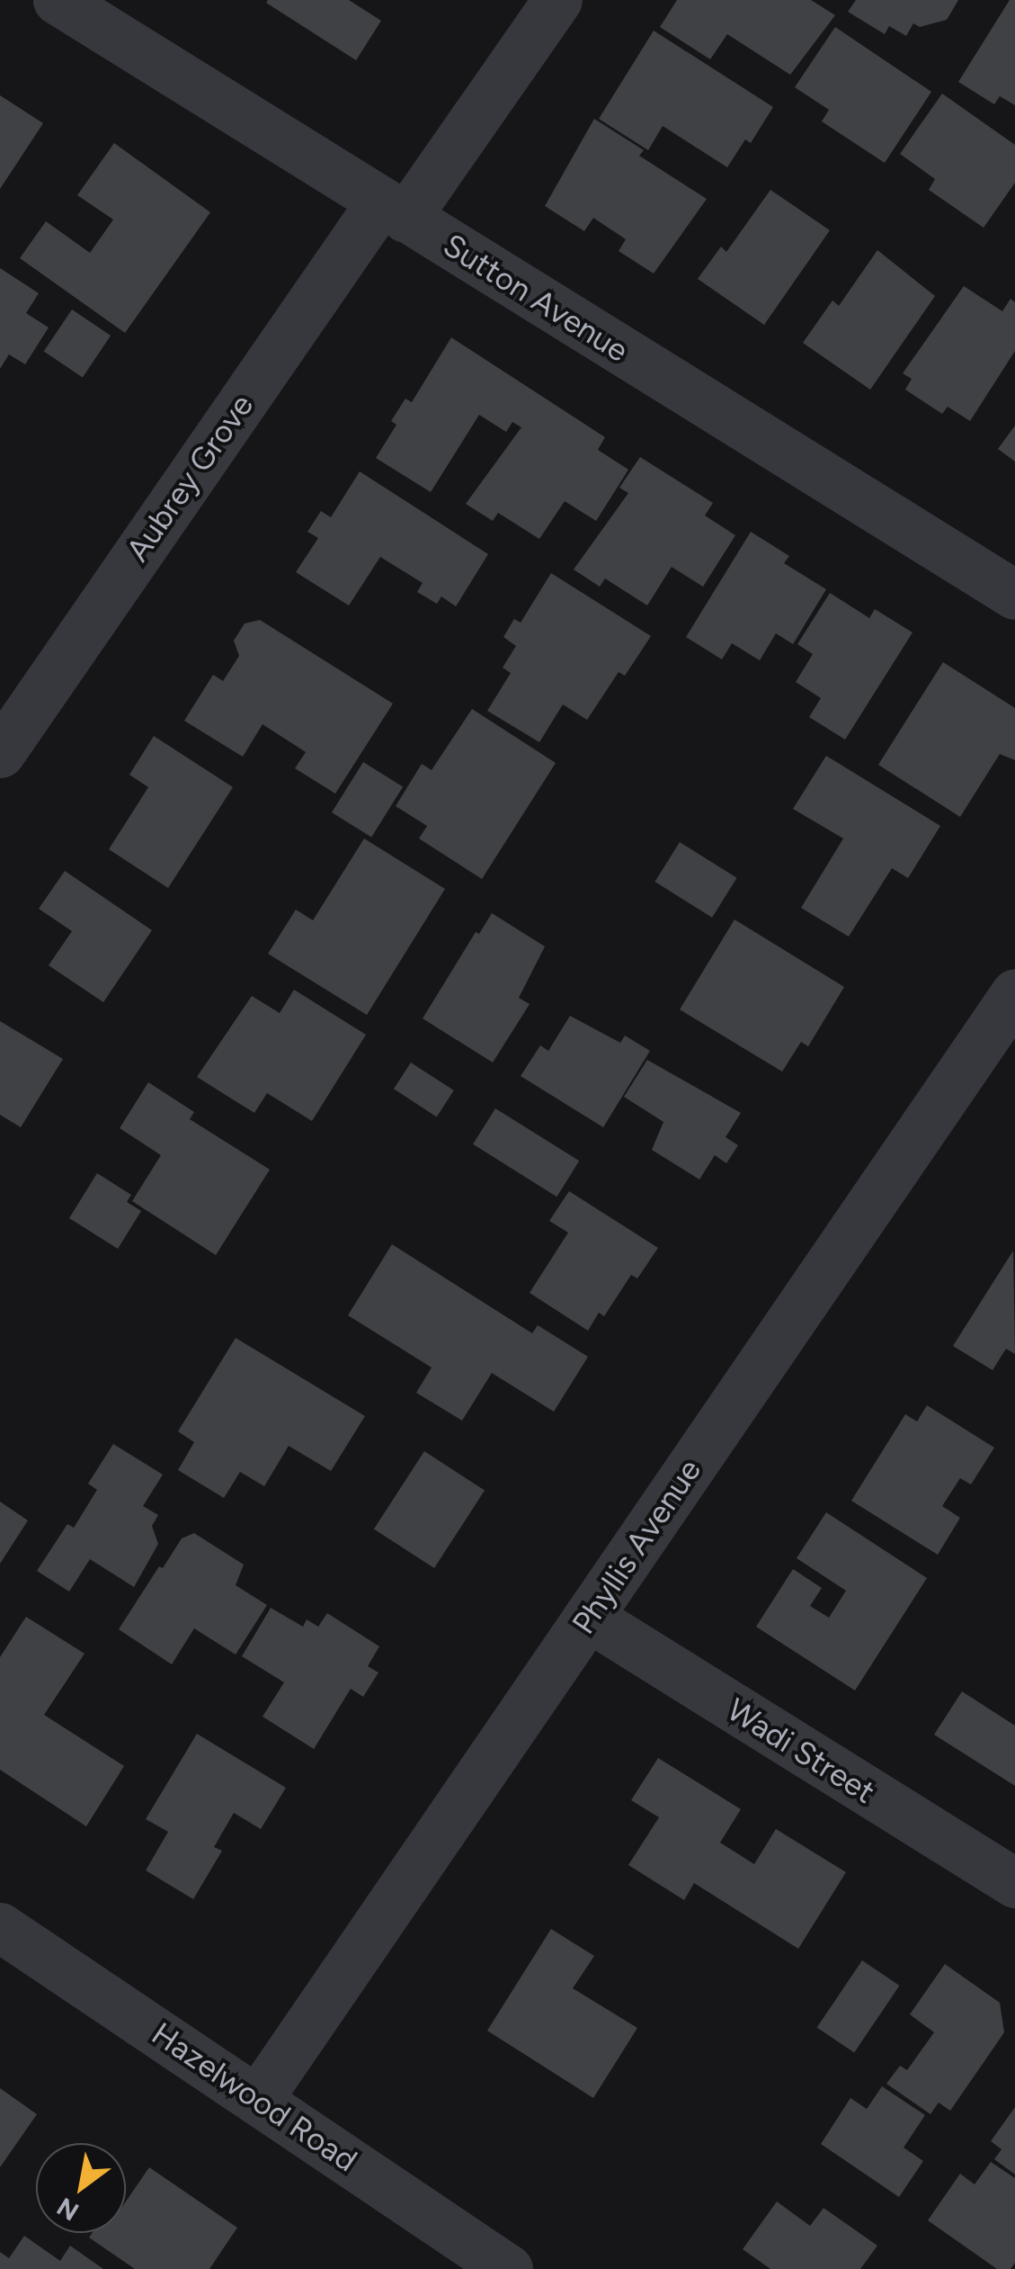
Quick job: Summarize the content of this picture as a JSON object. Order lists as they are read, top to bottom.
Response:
{
  "streets": {
    "street": [
      "Sutton Avenue",
      "Aubrey Grove",
      "Phyllis Avenue",
      "Wadi Street",
      "Hazelwood Road"
    ]
  },
  "crossings": [
    ["Sutton Avenue", "Aubrey Grove"],
    ["Phyllis Avenue", "Wadi Street"],
    ["Phyllis Avenue", "Hazelwood Road"]
  ],
  "north": "bottom left"
}
